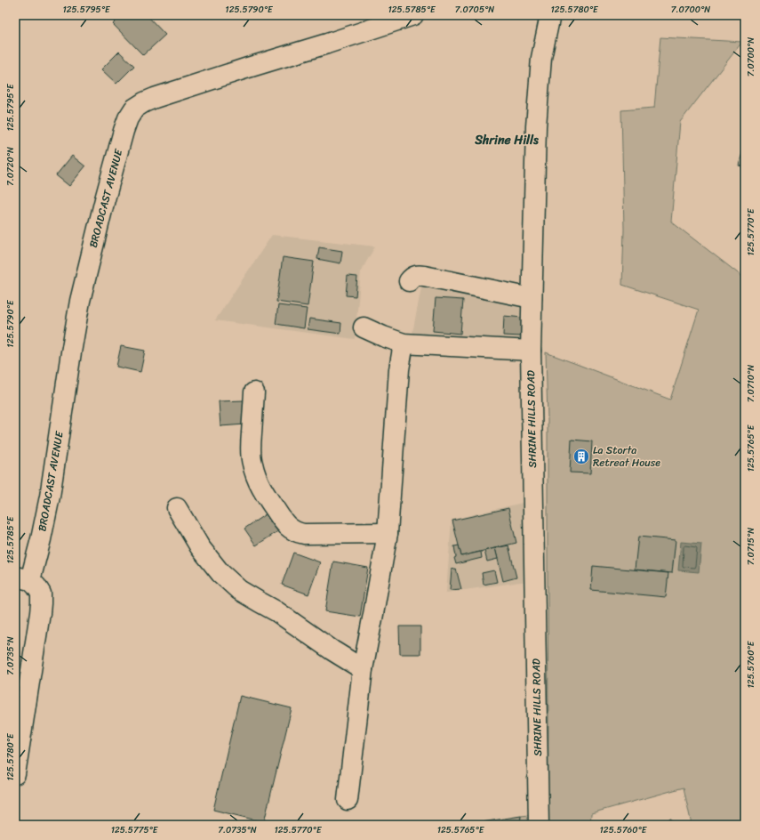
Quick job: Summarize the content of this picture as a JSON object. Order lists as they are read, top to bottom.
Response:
{
  "streets": {
    "street": ["BROADCAST AVENUE", "SHRINE HILLS ROAD"]
  },
  "districts": ["Shrine Hills"],
  "places": {
    "building": ["La Storta Retreat House"]
  },
  "coordinates": [
    "125.5795°E",
    "125.5790°E",
    "125.5785°E",
    "7.0705°N",
    "125.5780°E",
    "7.0700°N",
    "7.0720°N",
    "125.5770°E",
    "7.0710°N",
    "125.5765°E",
    "7.0715°N",
    "7.0735°N",
    "125.5760°E",
    "125.5775°E"
  ]
}
